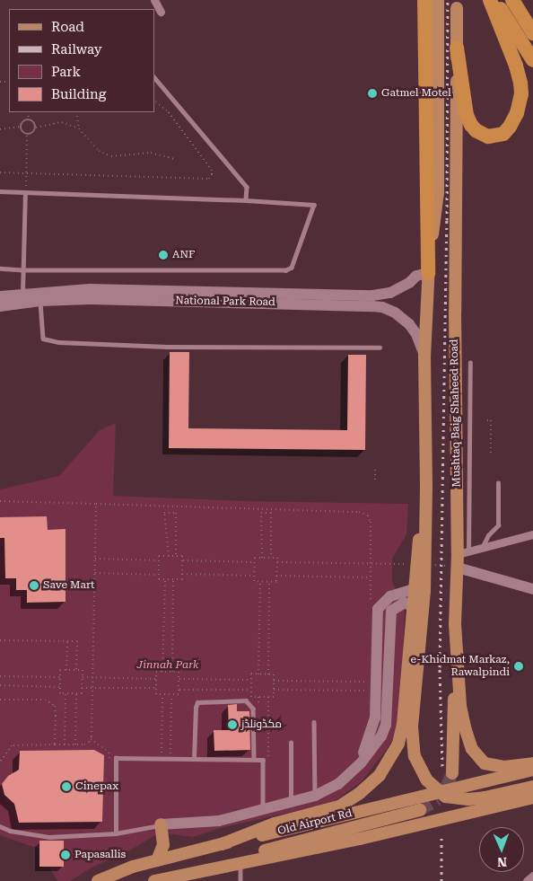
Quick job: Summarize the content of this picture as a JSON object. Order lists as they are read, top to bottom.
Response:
{
  "streets": {
    "main road": ["Mushtaq Baig Shaheed Road", "Old Airport Rd"],
    "street": ["National Park Road"]
  },
  "parks": ["Jinnah Park"],
  "places": [
    "Gatmel Motel",
    "ANF",
    "Save Mart",
    "e-Khidmat Markaz, Rawalpindi",
    "مکڈونلڈز",
    "Cinepax",
    "Papasallis"
  ],
  "legend": [
    "Road",
    "Railway",
    "Park",
    "Building"
  ],
  "north": "bottom"
}
